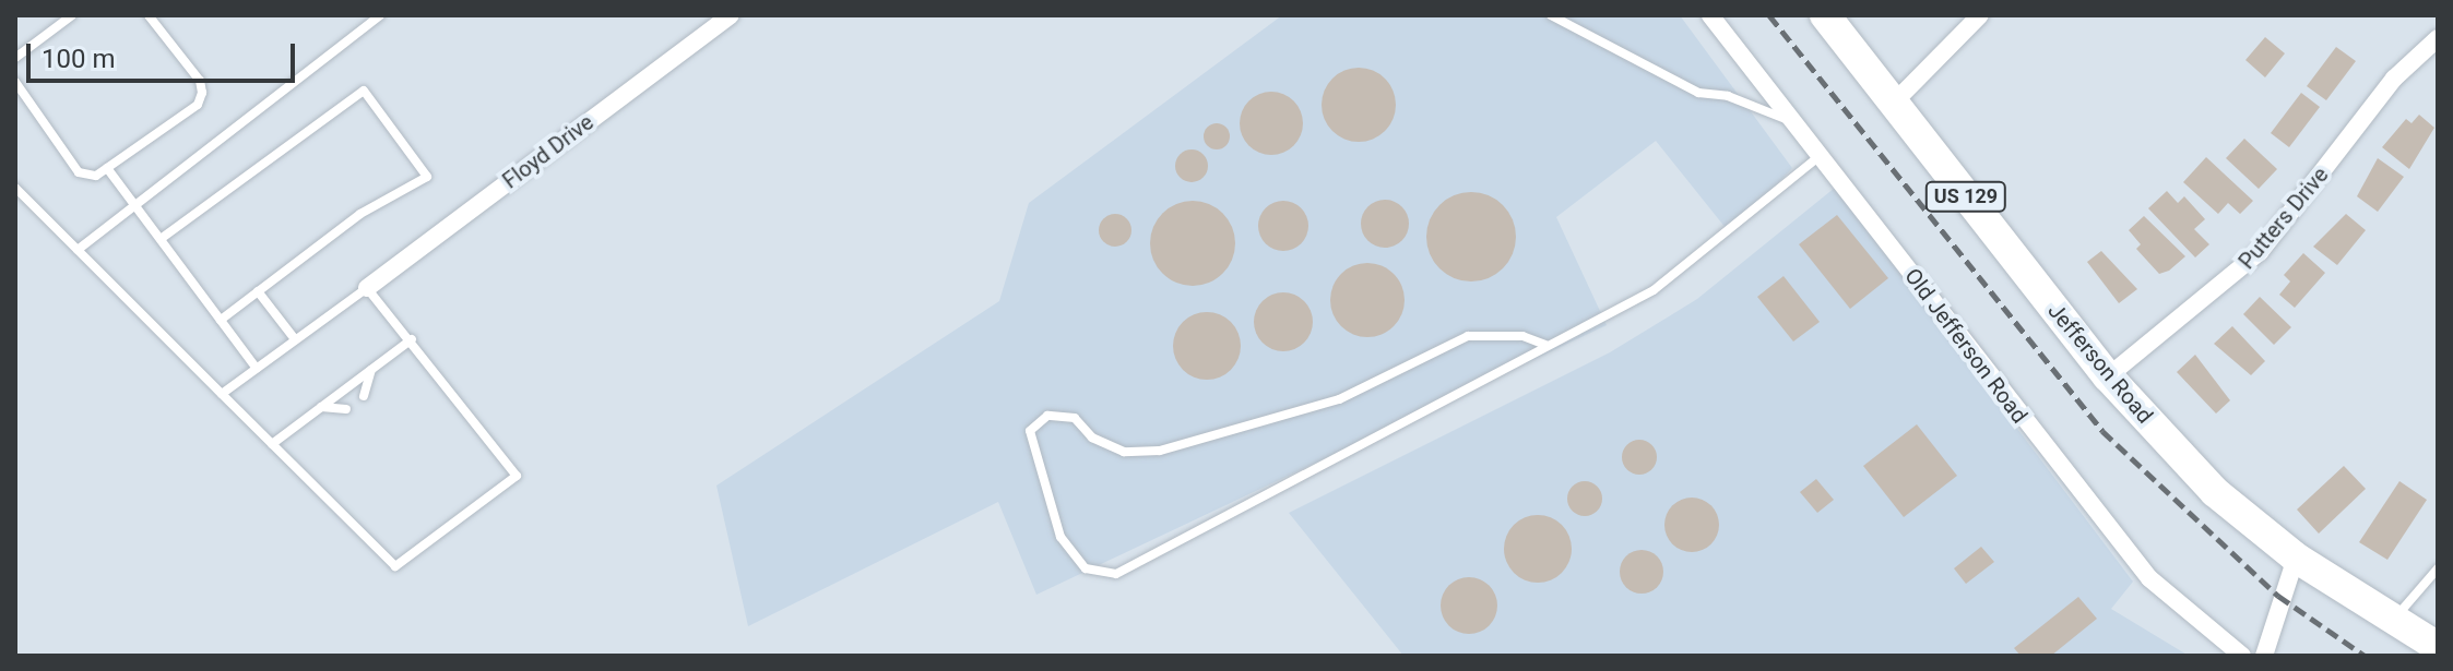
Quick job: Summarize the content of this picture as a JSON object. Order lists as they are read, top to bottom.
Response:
{
  "streets": {
    "highway": ["US 129", "Jefferson Road"],
    "street": ["Floyd Drive", "Putters Drive", "Old Jefferson Road"]
  },
  "crossings": [
    ["Putters Drive", "Jefferson Road"]
  ],
  "scale_bar": "100 m"
}
